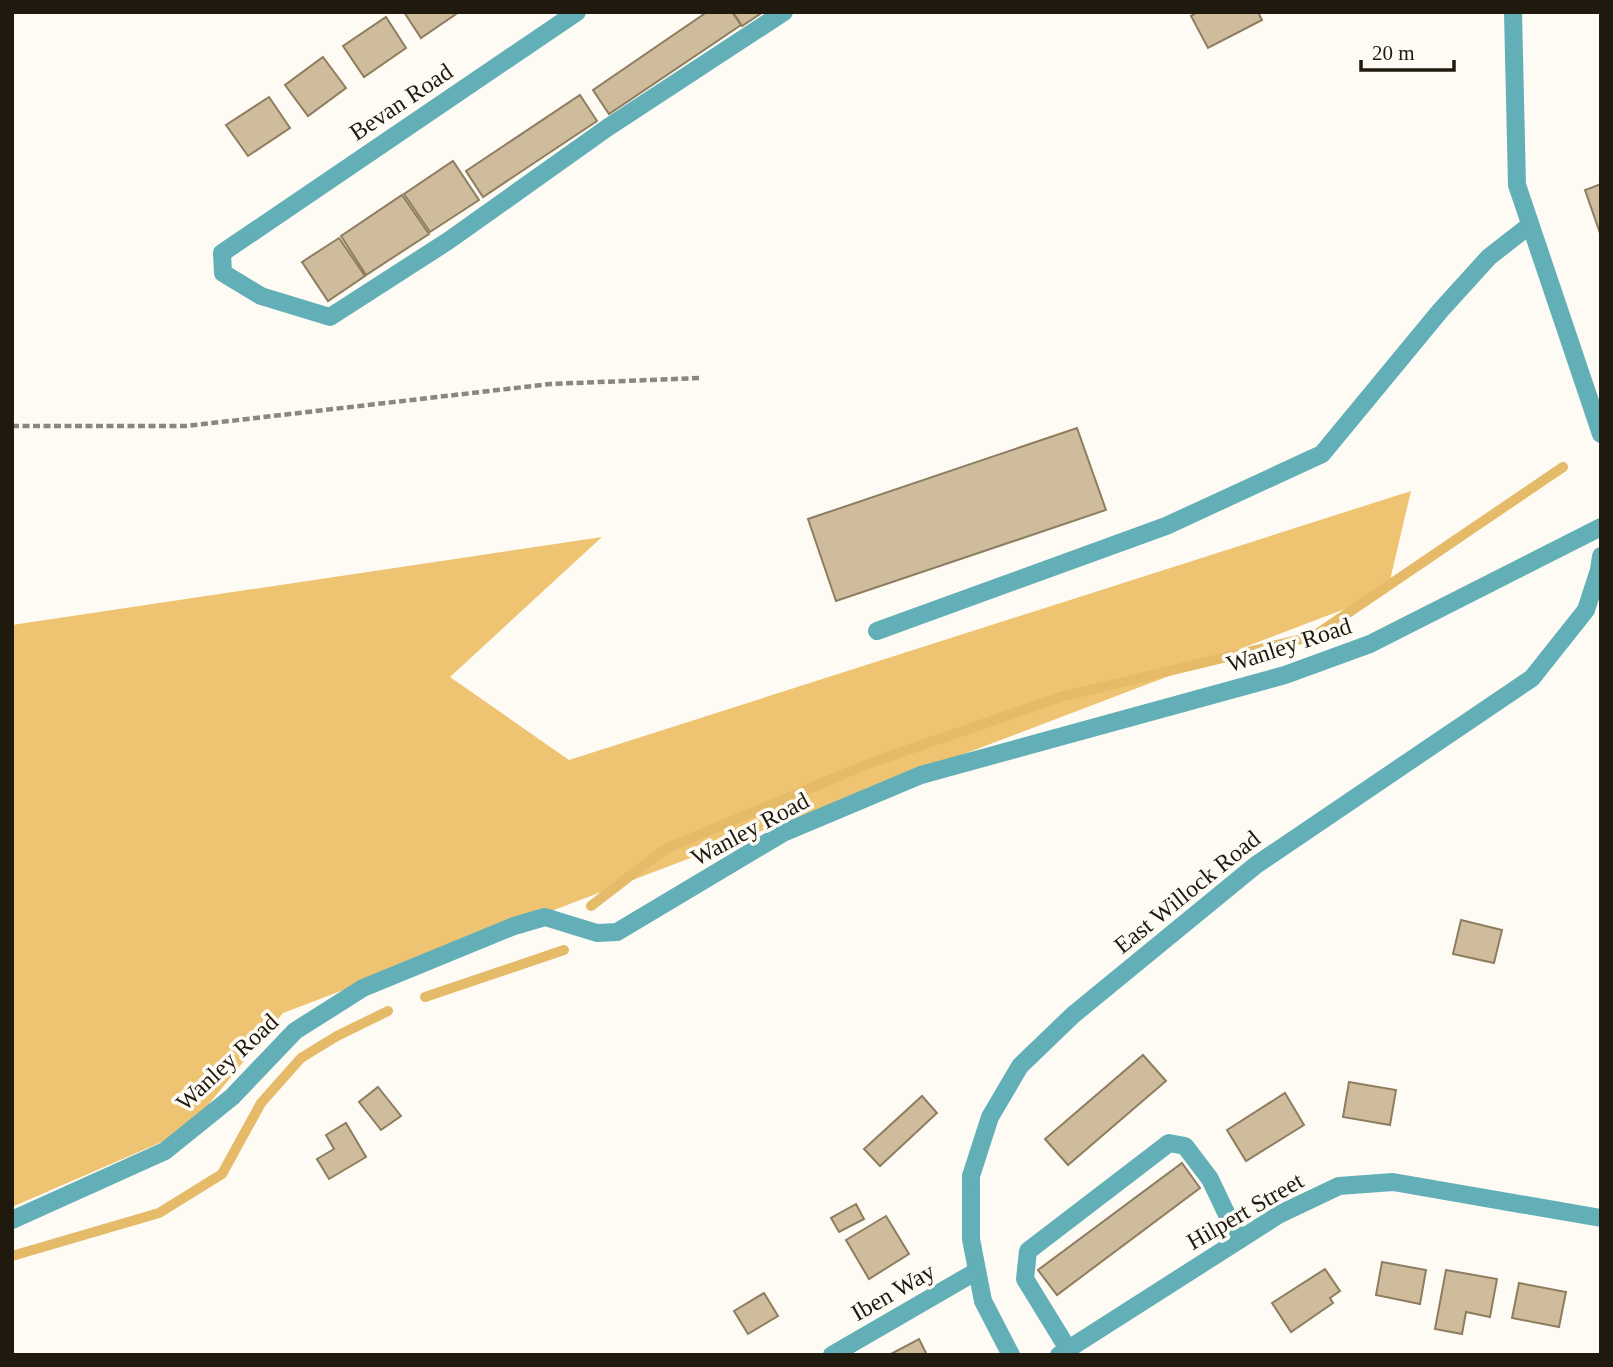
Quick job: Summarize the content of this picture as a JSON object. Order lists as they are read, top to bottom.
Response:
{
  "streets": {
    "street": [
      "Bevan Road",
      "Wanley Road",
      "East Willock Road",
      "Hilpert Street",
      "Iben Way"
    ]
  },
  "crossings": [
    ["East Willock Road", "Iben Way"]
  ],
  "scale_bar": "20 m"
}
